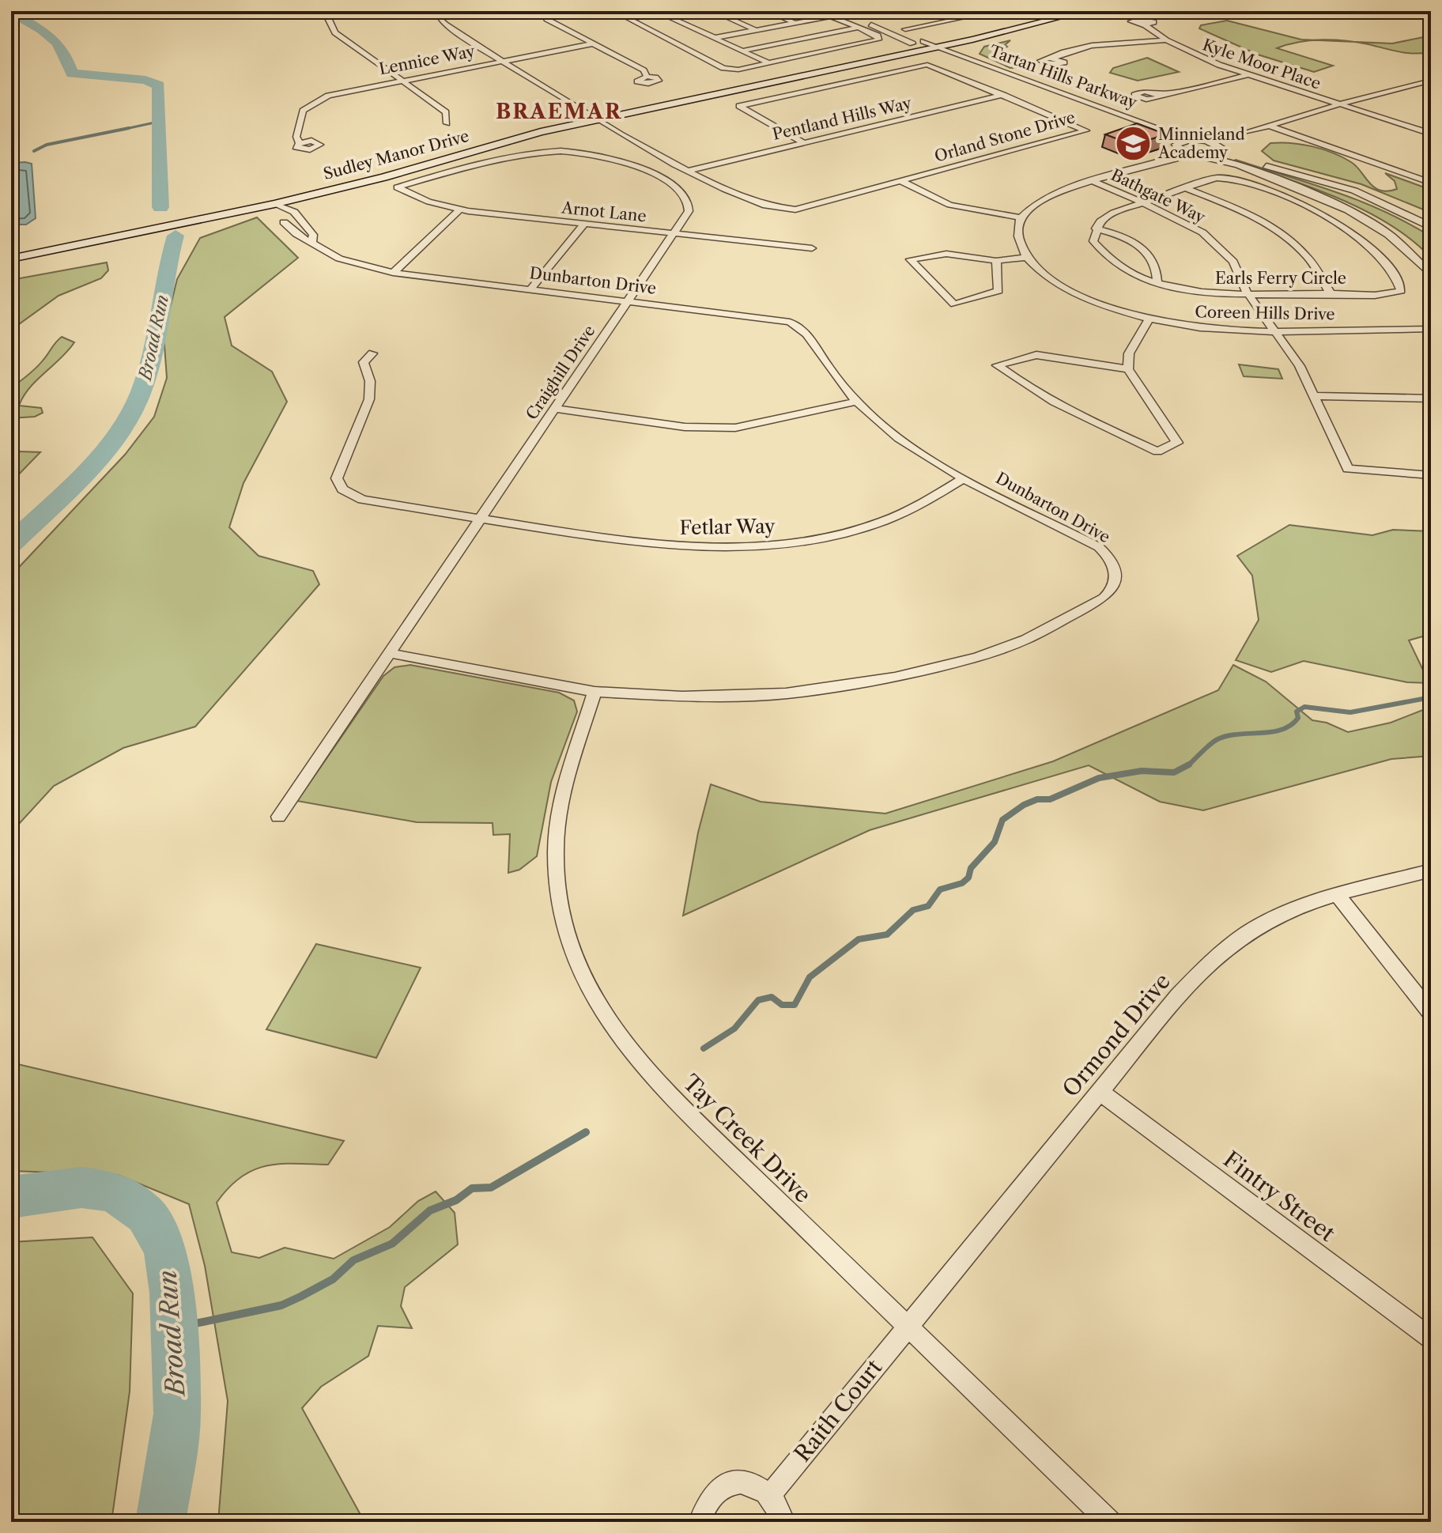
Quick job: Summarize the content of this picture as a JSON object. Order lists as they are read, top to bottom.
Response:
{
  "streets": {
    "main road": ["Sudley Manor Drive"],
    "street": [
      "Lennice Way",
      "Kyle Moor Place",
      "Tartan Hills Parkway",
      "Pentland Hills Way",
      "Orland Stone Drive",
      "Bathgate Way",
      "Arnot Lane",
      "Earls Ferry Circle",
      "Dunbarton Drive",
      "Coreen Hills Drive",
      "Craighill Drive",
      "Fetlar Way",
      "Ormond Drive",
      "Tay Creek Drive",
      "Fintry Street",
      "Raith Court"
    ]
  },
  "crossings": [
    ["Lennice Way", "Orland Stone Drive"],
    ["Tartan Hills Parkway", "Sudley Manor Drive"],
    ["Pentland Hills Way", "Orland Stone Drive"],
    ["Orland Stone Drive", "Sudley Manor Drive"],
    ["Sudley Manor Drive", "Dunbarton Drive"],
    ["Bathgate Way", "Earls Ferry Circle"],
    ["Bathgate Way", "Coreen Hills Drive"],
    ["Arnot Lane", "Craighill Drive"],
    ["Dunbarton Drive", "Craighill Drive"],
    ["Dunbarton Drive", "Fetlar Way"],
    ["Dunbarton Drive", "Tay Creek Drive"],
    ["Craighill Drive", "Fetlar Way"],
    ["Ormond Drive", "Tay Creek Drive"],
    ["Ormond Drive", "Fintry Street"],
    ["Ormond Drive", "Raith Court"],
    ["Tay Creek Drive", "Raith Court"]
  ],
  "districts": ["BRAEMAR"],
  "water": ["Broad Run"],
  "places": {
    "school or university": ["Minnieland Academy"]
  }
}
